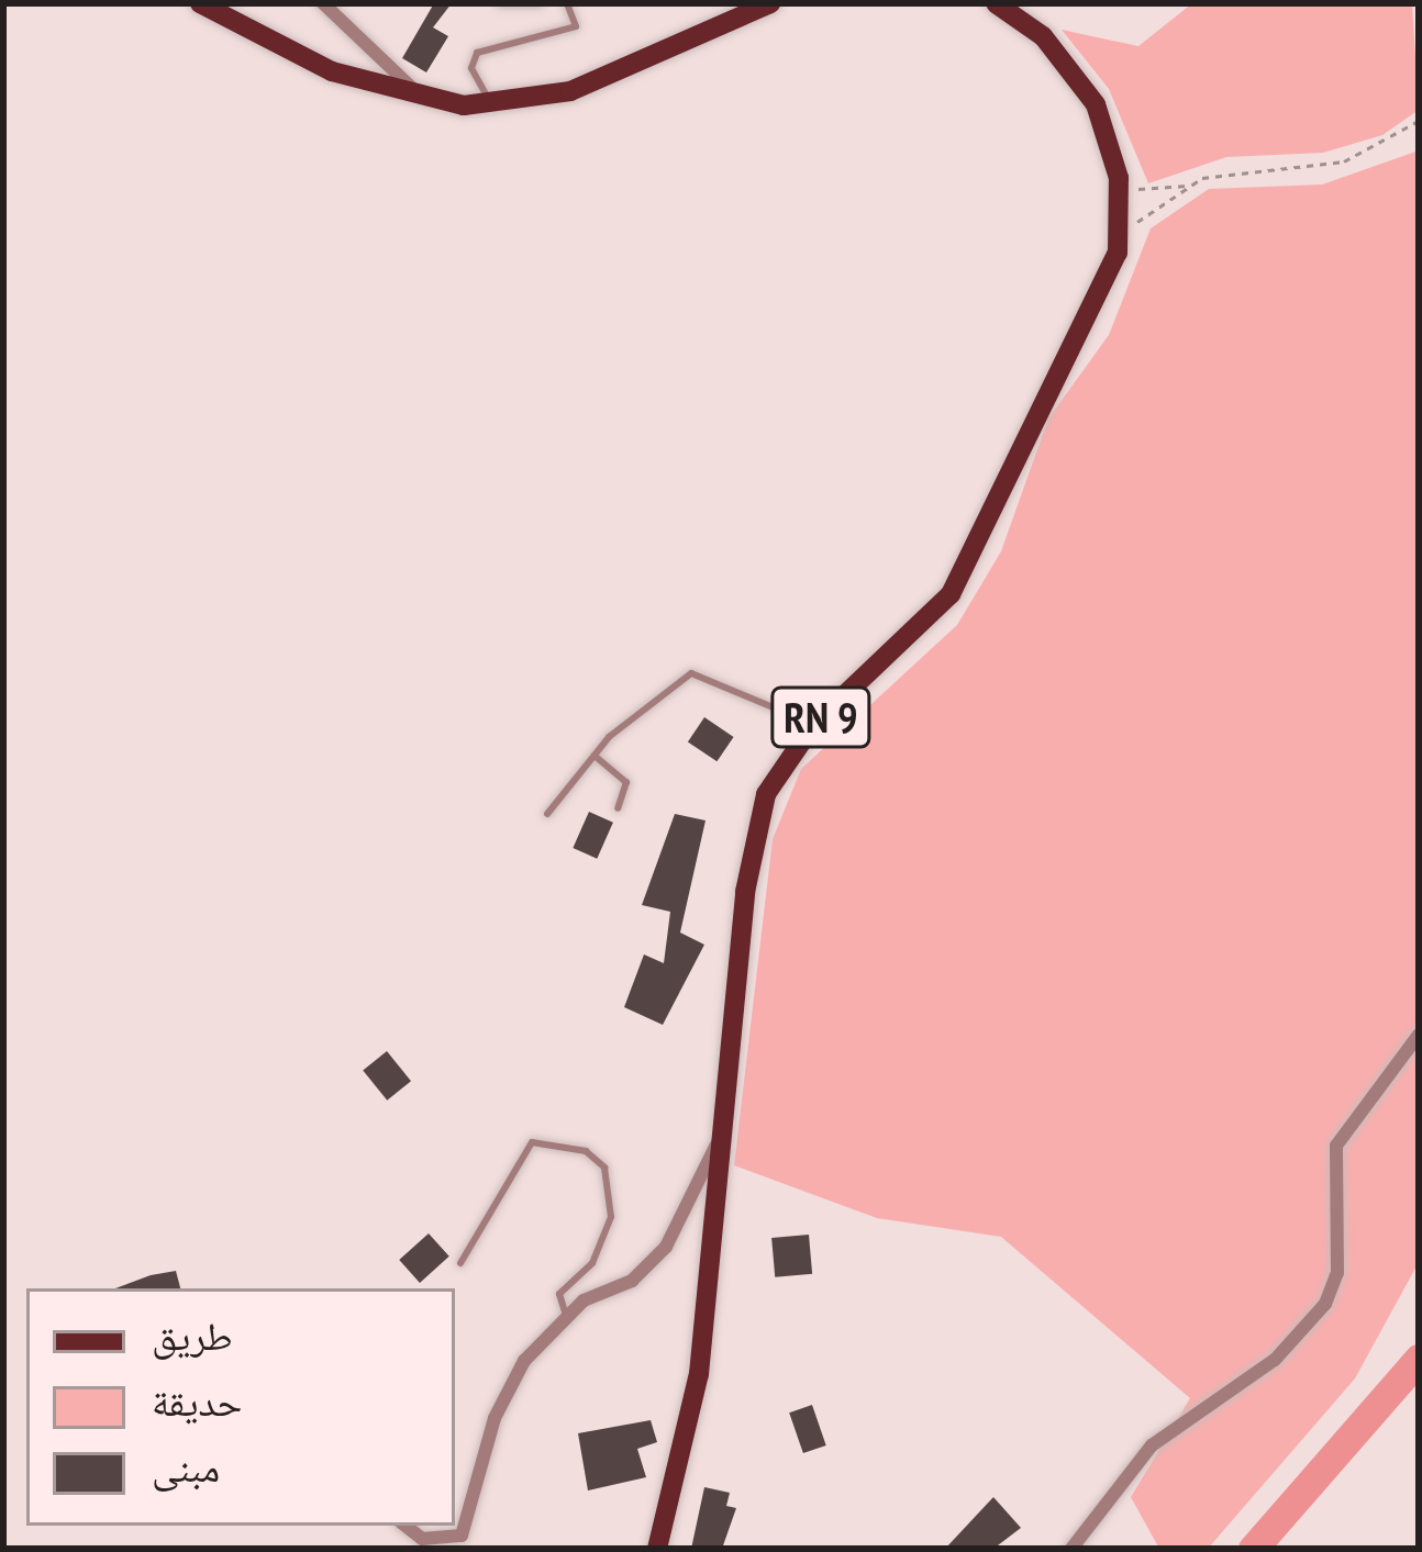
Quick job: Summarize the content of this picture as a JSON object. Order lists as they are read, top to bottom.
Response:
{
  "streets": {
    "main road": ["RN 9"]
  },
  "legend": ["طريق", "حديقة", "مبنى"]
}
